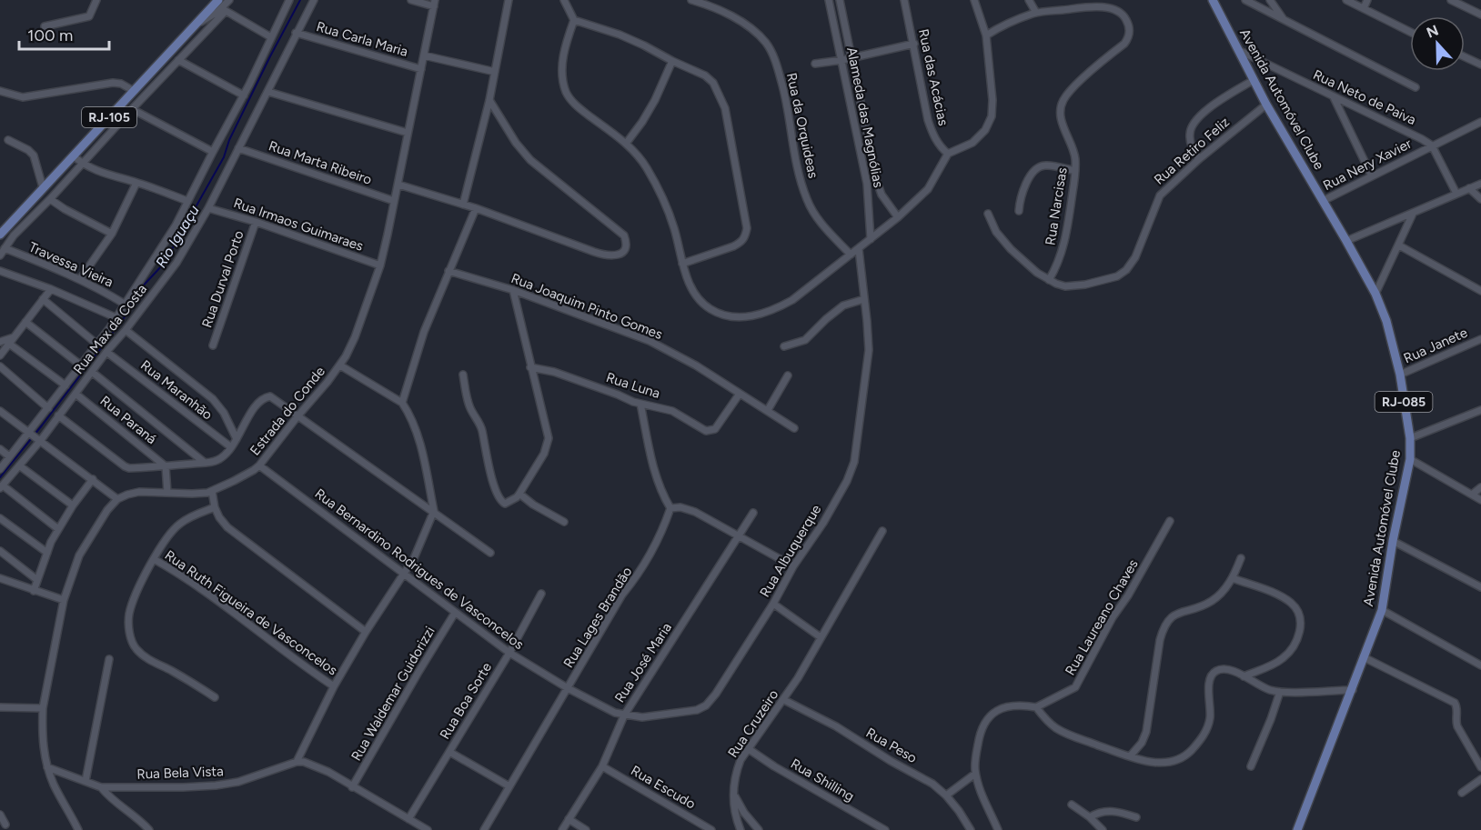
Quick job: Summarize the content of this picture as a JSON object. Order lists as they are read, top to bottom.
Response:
{
  "streets": {
    "main road": ["Avenida Automóvel Clube", "RJ-105", "RJ-085"],
    "street": [
      "Rua Carla Maria",
      "Rua das Acácias",
      "Rua Neto de Paiva",
      "Alameda das Magnólias",
      "Rua da Orquideas",
      "Rua Retiro Feliz",
      "Rua Marta Ribeiro",
      "Rua Nery Xavier",
      "Rua Narcisas",
      "Rua Irmaos Guimaraes",
      "Travessa Vieira",
      "Rua Durval Porto",
      "Rua Joaquim Pinto Gomes",
      "Rua Max da Costa",
      "Rua Janete",
      "Rua Luna",
      "Rua Maranhão",
      "Estrada do Conde",
      "Rua Paraná",
      "Rua Albuquerque",
      "Rua Bernardino Rodrigues de Vasconcelos",
      "Rua Ruth Figueira de Vasconcelos",
      "Rua Lages Brandão",
      "Rua Laureano Chaves",
      "Rua José Maria",
      "Rua Waldemar Guidorizzi",
      "Rua Boa Sorte",
      "Rua Cruzeiro",
      "Rua Peso",
      "Rua Bela Vista",
      "Rua Shilling",
      "Rua Escudo"
    ]
  },
  "crossings": [
    ["Rua Carla Maria", "Rua Max da Costa"],
    ["Rua Carla Maria", "Estrada do Conde"],
    ["Rua Neto de Paiva", "Avenida Automóvel Clube"],
    ["Rua Neto de Paiva", "Rua Nery Xavier"],
    ["Avenida Automóvel Clube", "Rua Retiro Feliz"],
    ["Avenida Automóvel Clube", "Rua Nery Xavier"],
    ["Avenida Automóvel Clube", "Rua Janete"],
    ["Rua Retiro Feliz", "Rua Narcisas"],
    ["Rua Marta Ribeiro", "Rua Max da Costa"],
    ["Rua Marta Ribeiro", "Estrada do Conde"],
    ["Rua Irmaos Guimaraes", "Rua Durval Porto"],
    ["Rua Irmaos Guimaraes", "Rua Max da Costa"],
    ["Rua Irmaos Guimaraes", "Estrada do Conde"],
    ["Travessa Vieira", "Rua Max da Costa"],
    ["Rua Joaquim Pinto Gomes", "Rua Luna"],
    ["Rua Max da Costa", "Rua Maranhão"],
    ["Rua Max da Costa", "Rua Paraná"],
    ["Estrada do Conde", "Rua Bernardino Rodrigues de Vasconcelos"],
    ["Rua Albuquerque", "Rua Bernardino Rodrigues de Vasconcelos"],
    ["Rua Albuquerque", "Rua Lages Brandão"],
    ["Rua Albuquerque", "Rua José Maria"],
    ["Rua Bernardino Rodrigues de Vasconcelos", "Rua Lages Brandão"],
    ["Rua Bernardino Rodrigues de Vasconcelos", "Rua Waldemar Guidorizzi"],
    ["Rua Bernardino Rodrigues de Vasconcelos", "Rua Boa Sorte"],
    ["Rua José Maria", "Rua Escudo"],
    ["Rua Cruzeiro", "Rua Peso"],
    ["Rua Cruzeiro", "Rua Shilling"]
  ],
  "water": ["Rio Iguaçu"],
  "scale_bar": "100 m",
  "north": "top"
}
